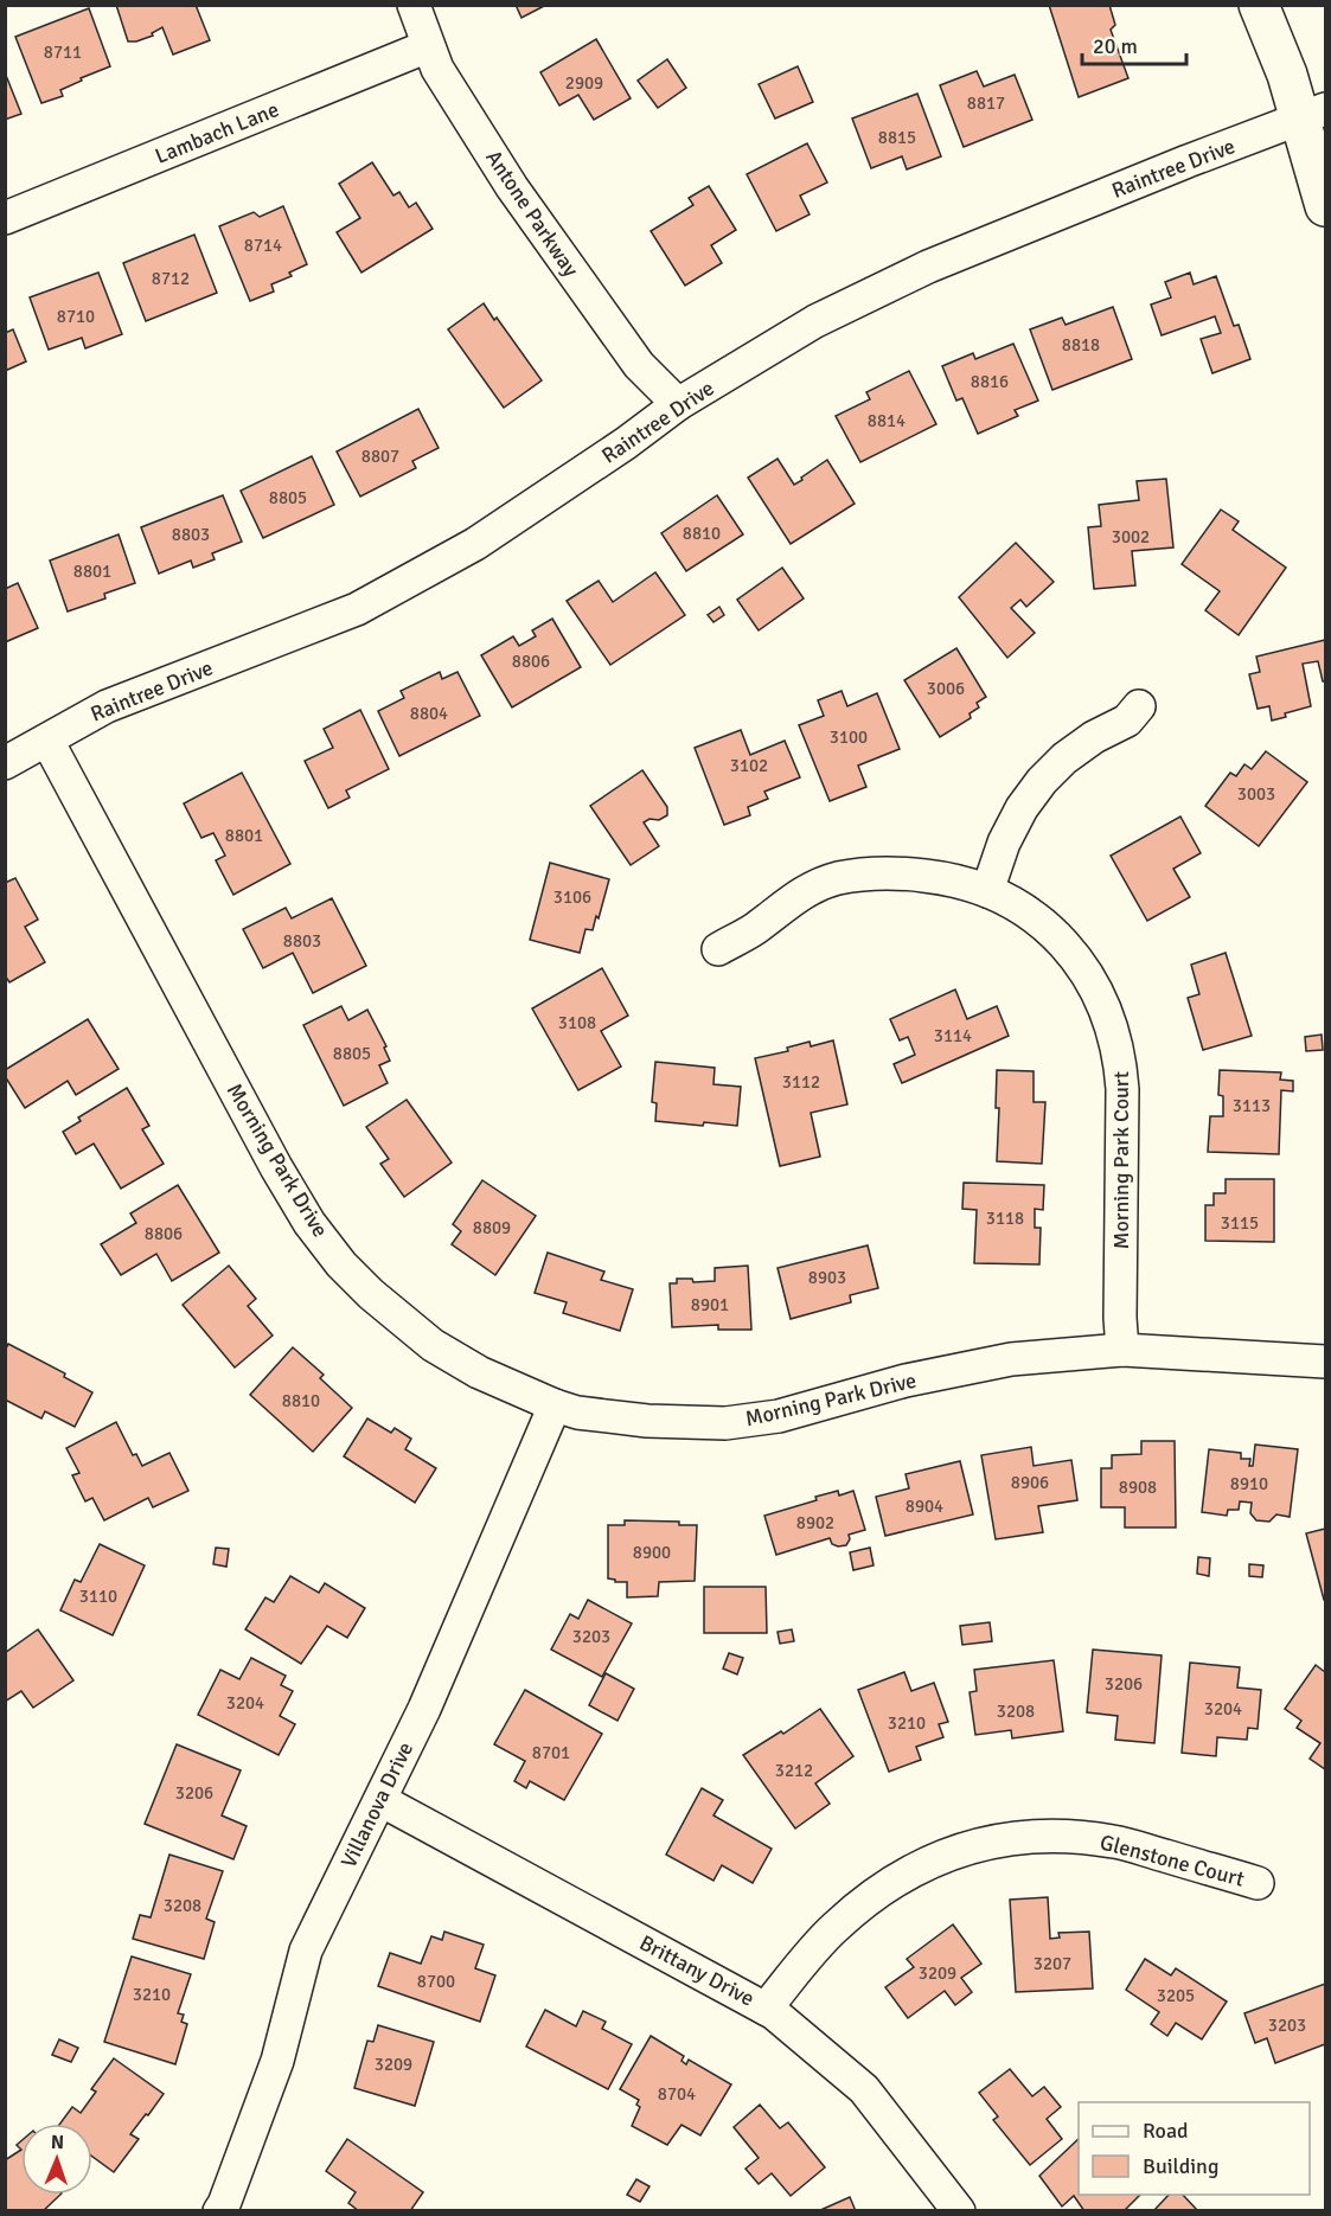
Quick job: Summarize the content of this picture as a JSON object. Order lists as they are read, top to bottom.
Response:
{
  "streets": {
    "street": [
      "Lambach Lane",
      "Raintree Drive",
      "Antone Parkway",
      "Morning Park Drive",
      "Morning Park Court",
      "Villanova Drive",
      "Glenstone Court",
      "Brittany Drive"
    ]
  },
  "crossings": [
    ["Lambach Lane", "Antone Parkway"],
    ["Raintree Drive", "Antone Parkway"],
    ["Raintree Drive", "Morning Park Drive"],
    ["Morning Park Drive", "Morning Park Court"],
    ["Morning Park Drive", "Villanova Drive"],
    ["Villanova Drive", "Brittany Drive"],
    ["Glenstone Court", "Brittany Drive"]
  ],
  "house_numbers": [
    "8711",
    "2909",
    "8817",
    "8815",
    "8714",
    "8712",
    "8710",
    "8818",
    "8816",
    "8814",
    "8807",
    "8805",
    "8810",
    "8803",
    "3002",
    "8801",
    "8806",
    "3006",
    "8804",
    "3100",
    "3102",
    "3003",
    "8801",
    "3106",
    "8803",
    "3108",
    "3114",
    "8805",
    "3112",
    "3113",
    "3118",
    "3115",
    "8809",
    "8806",
    "8903",
    "8901",
    "8810",
    "8906",
    "8910",
    "8908",
    "8904",
    "8902",
    "8900",
    "3110",
    "3203",
    "3206",
    "3204",
    "3204",
    "3208",
    "3210",
    "8701",
    "3212",
    "3206",
    "3208",
    "3207",
    "3209",
    "8700",
    "3210",
    "3205",
    "3203",
    "3209",
    "8704"
  ],
  "legend": ["Road", "Building"],
  "scale_bar": "20 m",
  "north": "top"
}
